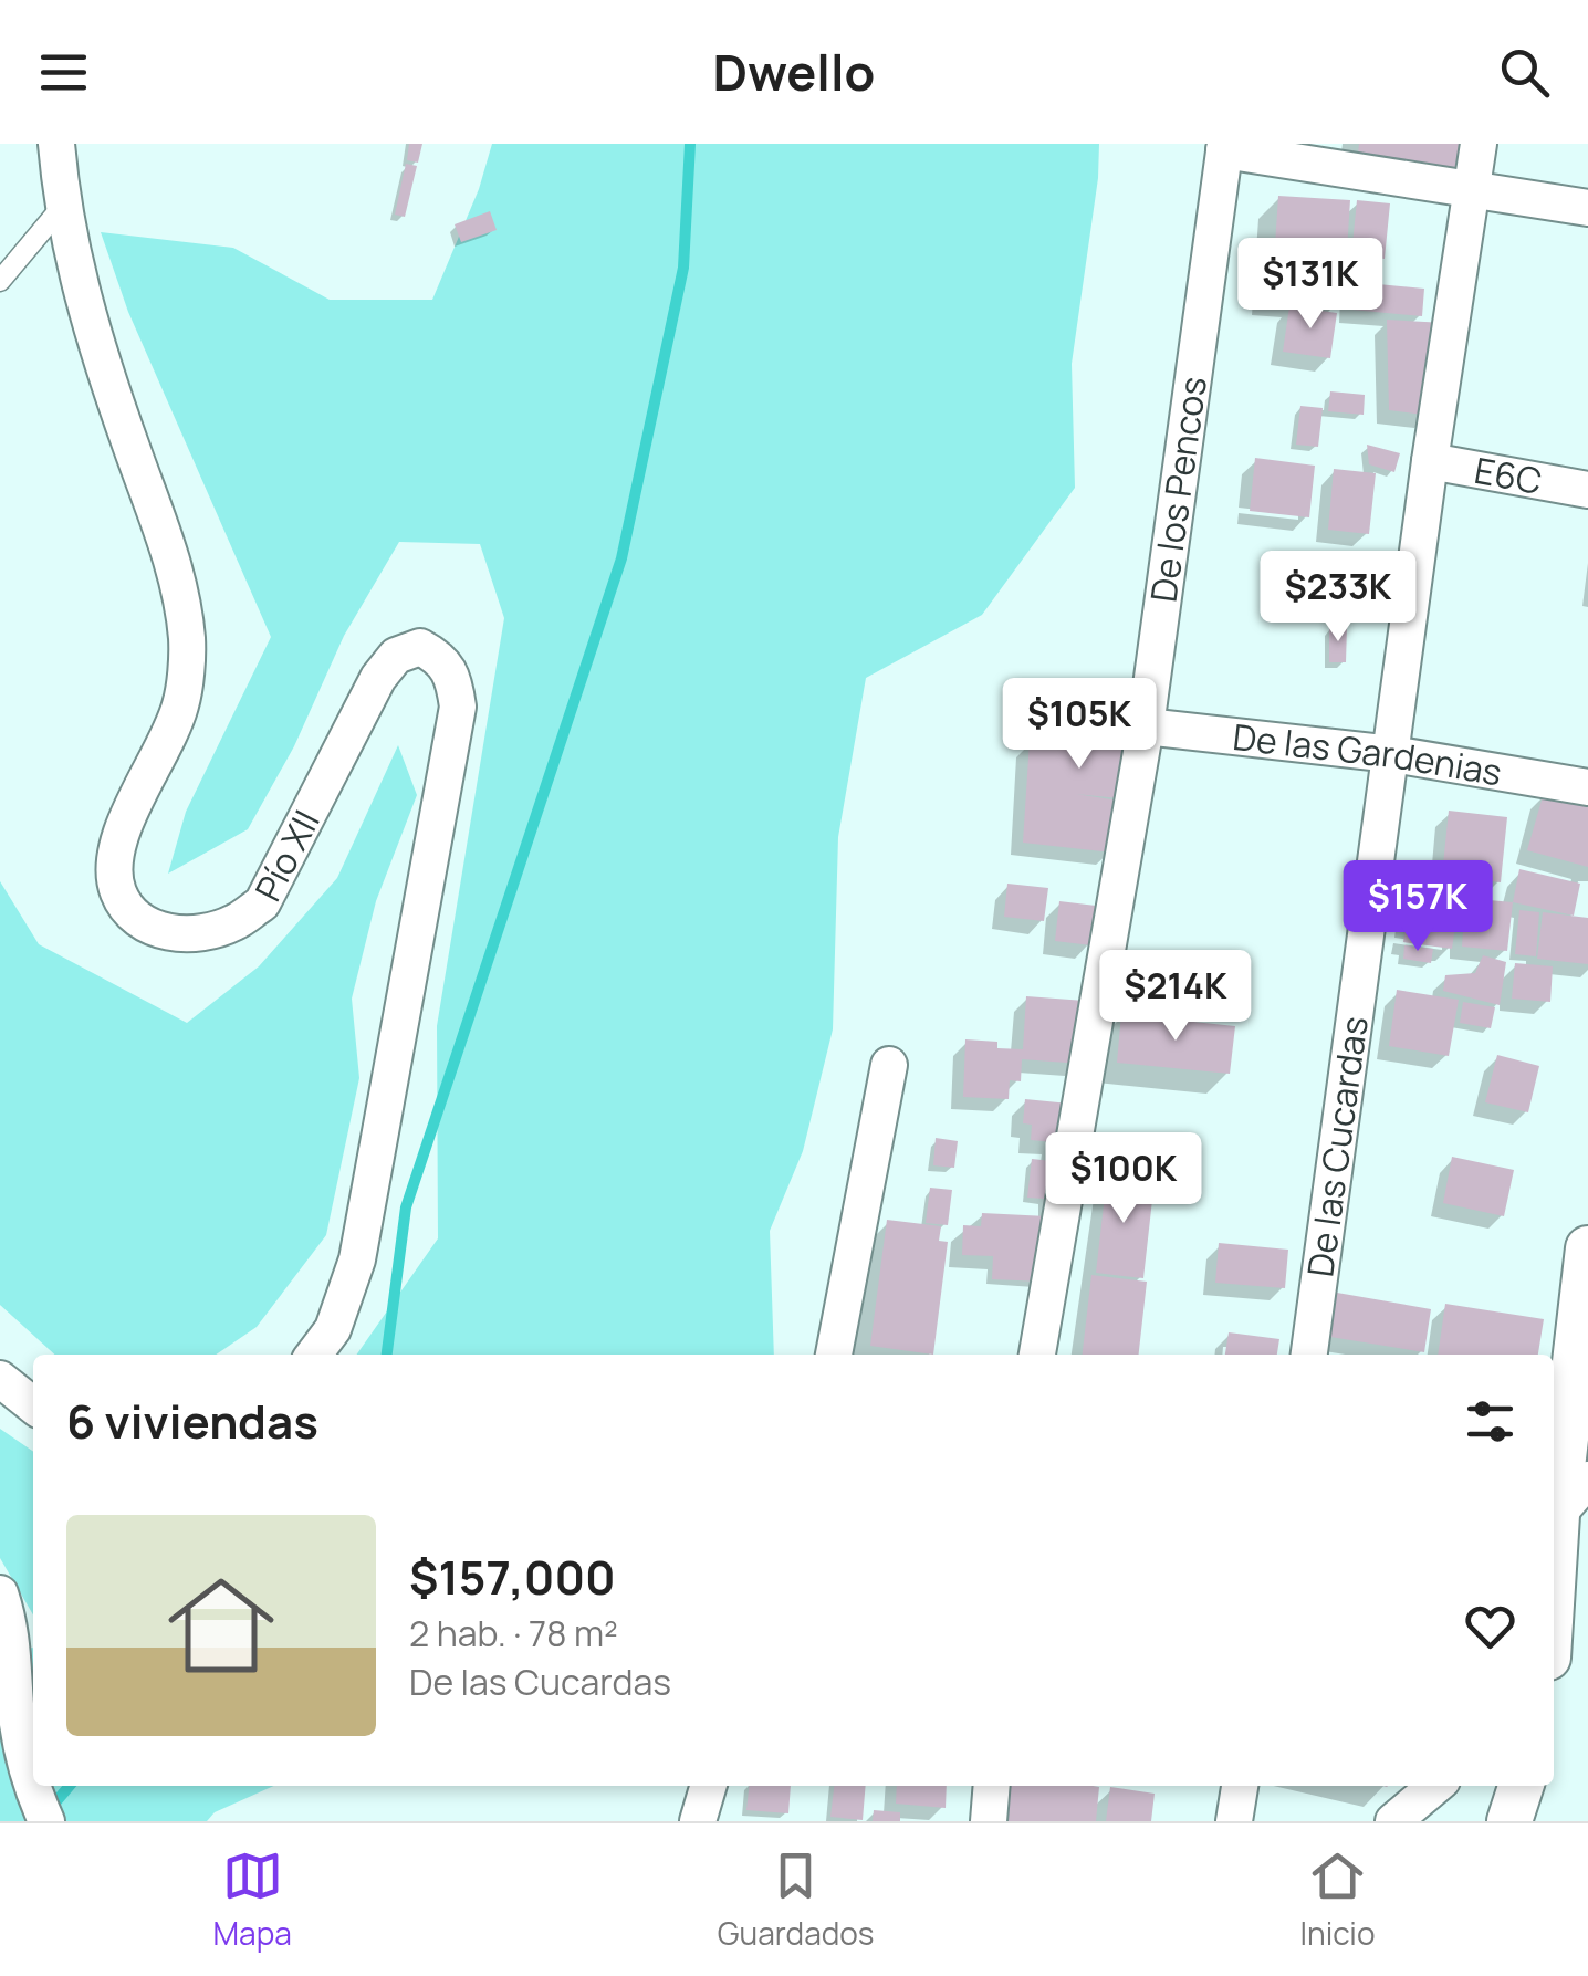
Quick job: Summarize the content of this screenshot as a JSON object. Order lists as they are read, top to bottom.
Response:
{
  "streets": {
    "street": [
      "E6C",
      "De los Pencos",
      "De las Gardenias",
      "Pío XII",
      "De las Cucardas"
    ]
  },
  "crossings": [
    ["E6C", "De las Cucardas"],
    ["De los Pencos", "De las Gardenias"],
    ["De las Gardenias", "De las Cucardas"]
  ],
  "page": {
    "header": "Dwello",
    "price": [
      "$131K",
      "$233K",
      "$105K",
      "$157K",
      "$214K",
      "$100K"
    ],
    "heading": "6 viviendas",
    "list": [
      {
        "name": "$157,000",
        "note": "2 hab. · 78 m² · De las Cucardas"
      }
    ],
    "tabs": ["Mapa", "Guardados", "Inicio"]
  }
}
